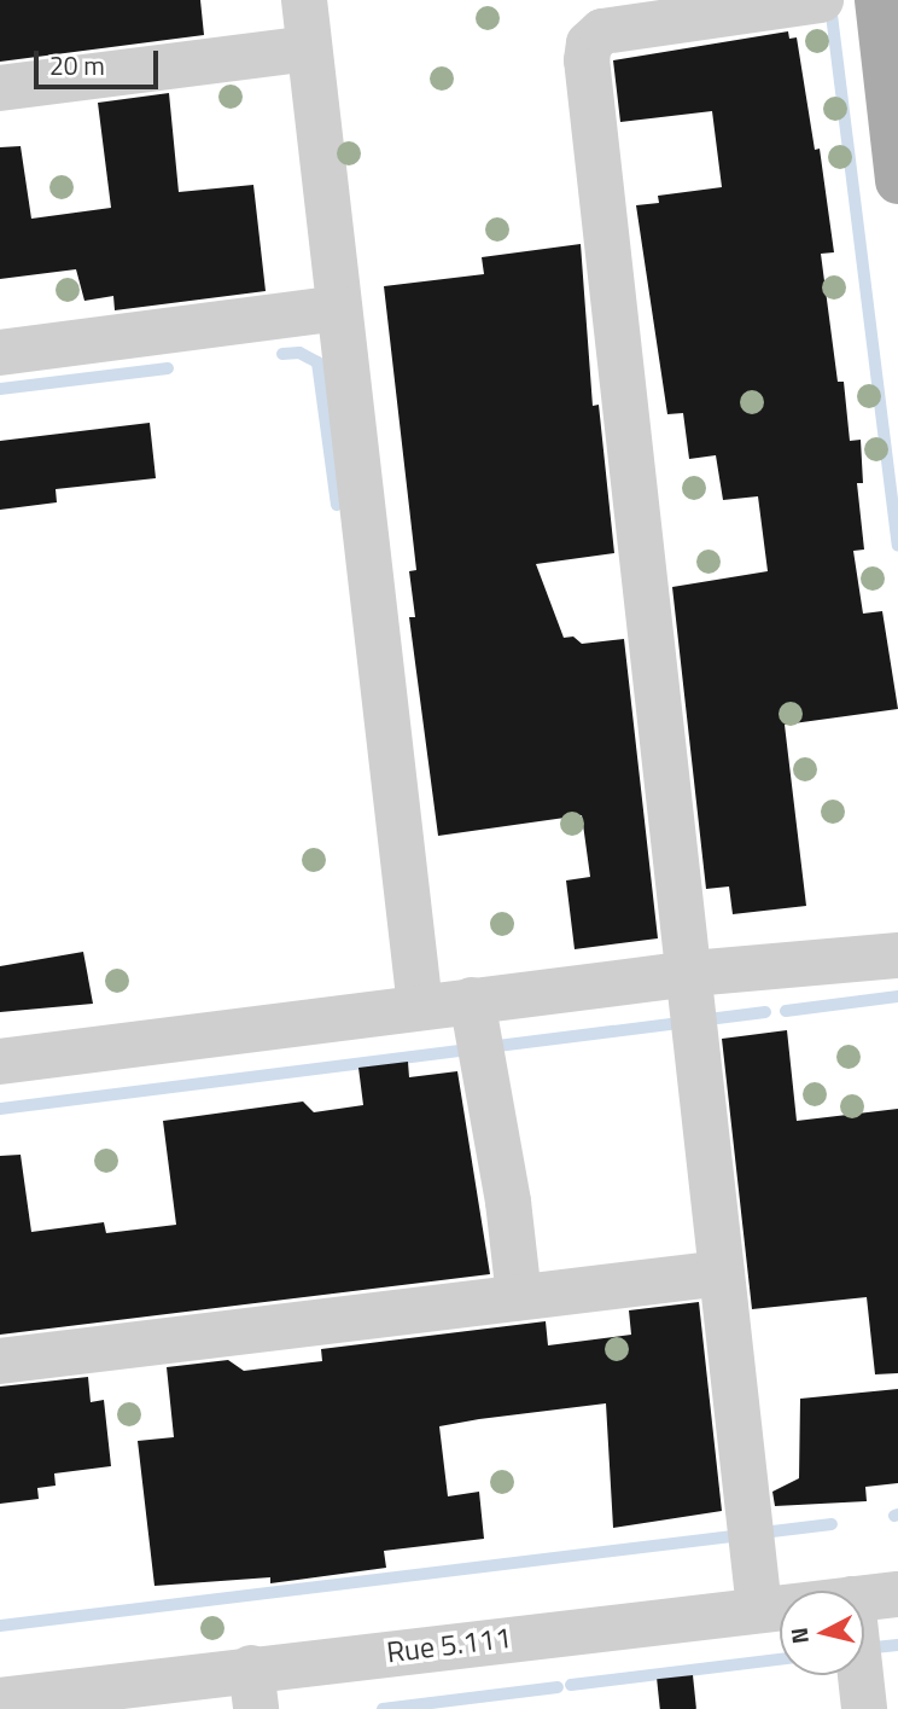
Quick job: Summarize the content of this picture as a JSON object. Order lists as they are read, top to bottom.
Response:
{
  "streets": {
    "street": ["Rue 5.111"]
  },
  "scale_bar": "20 m",
  "north": "left"
}
